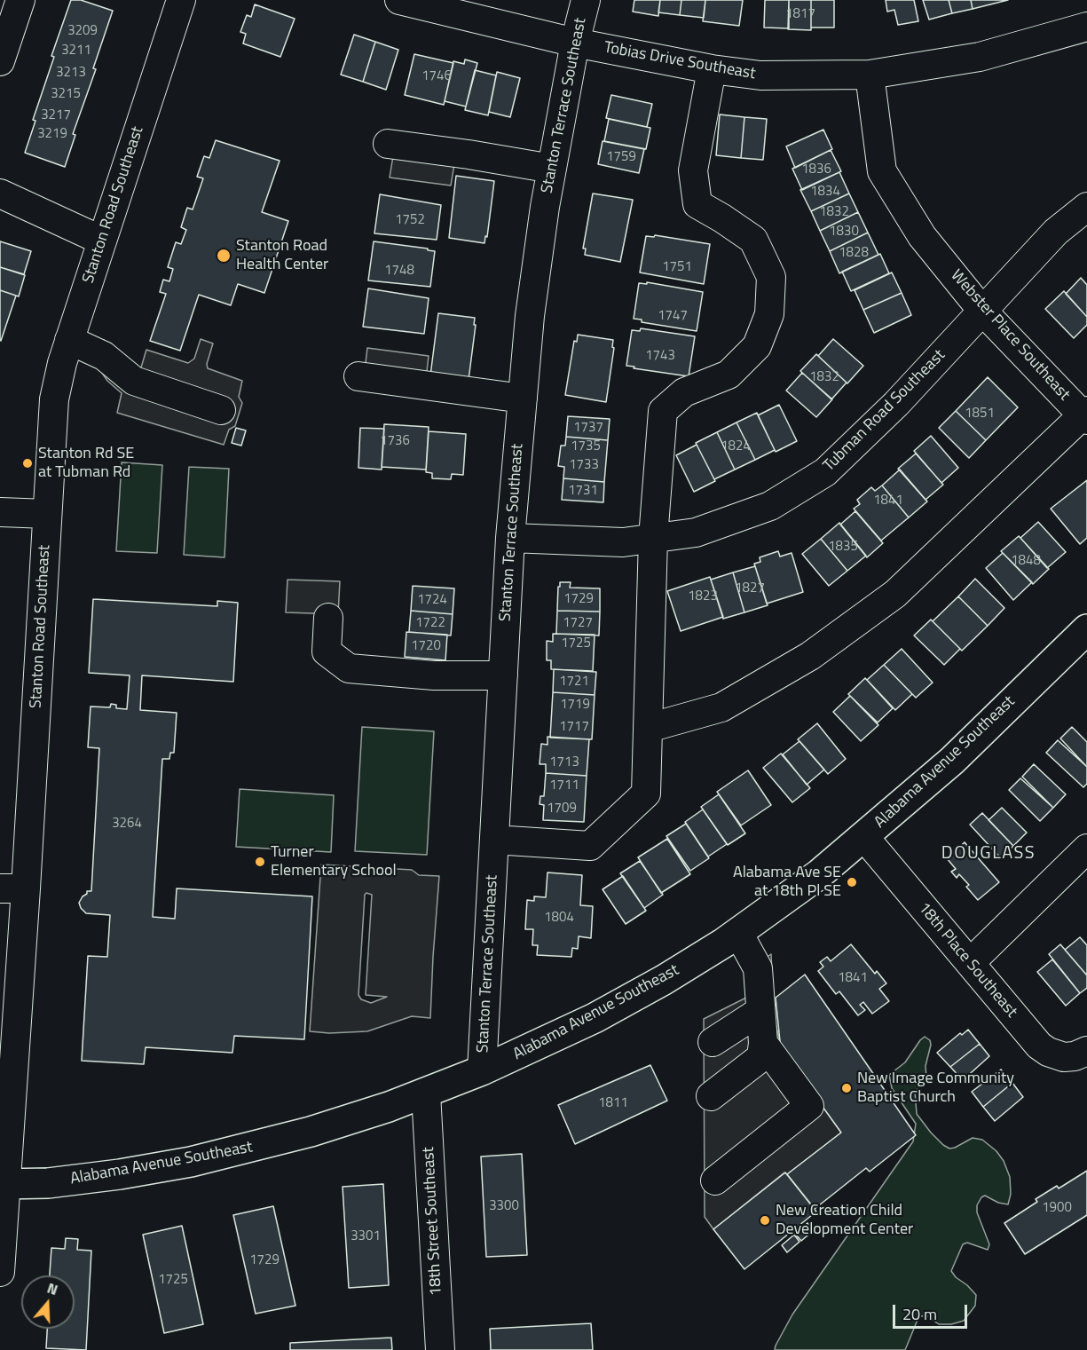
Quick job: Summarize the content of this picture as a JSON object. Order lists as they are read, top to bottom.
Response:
{
  "streets": {
    "main road": ["Alabama Avenue Southeast"],
    "street": [
      "Tobias Drive Southeast",
      "Stanton Terrace Southeast",
      "Stanton Road Southeast",
      "Webster Place Southeast",
      "Tubman Road Southeast",
      "18th Place Southeast",
      "18th Street Southeast"
    ]
  },
  "crossings": [
    ["Tobias Drive Southeast", "Stanton Terrace Southeast"],
    ["Tobias Drive Southeast", "Webster Place Southeast"],
    ["Stanton Terrace Southeast", "Tubman Road Southeast"],
    ["Stanton Terrace Southeast", "Alabama Avenue Southeast"],
    ["Stanton Road Southeast", "Alabama Avenue Southeast"],
    ["Webster Place Southeast", "Tubman Road Southeast"],
    ["Alabama Avenue Southeast", "18th Place Southeast"],
    ["Alabama Avenue Southeast", "18th Street Southeast"]
  ],
  "districts": ["DOUGLASS"],
  "places": [
    "Stanton Road Health Center",
    "Stanton Rd SE at Tubman Rd",
    "Turner Elementary School",
    "Alabama Ave SE at 18th Pl SE",
    "New Image Community Baptist Church",
    "New Creation Child Development Center"
  ],
  "house_numbers": [
    "1817",
    "3209",
    "3211",
    "3213",
    "1746",
    "3215",
    "3217",
    "3219",
    "1759",
    "1836",
    "1834",
    "1832",
    "1752",
    "1830",
    "1828",
    "1751",
    "1748",
    "1747",
    "1743",
    "1832",
    "1851",
    "1737",
    "1736",
    "1735",
    "1824",
    "1733",
    "1731",
    "1841",
    "1835",
    "1848",
    "1827",
    "1823",
    "1729",
    "1724",
    "1722",
    "1727",
    "1725",
    "1720",
    "1721",
    "1719",
    "1717",
    "1713",
    "1711",
    "1709",
    "3264",
    "1804",
    "1841",
    "1811",
    "3300",
    "1900",
    "3301",
    "1729",
    "1725"
  ],
  "scale_bar": "20 m",
  "north": "top"
}
